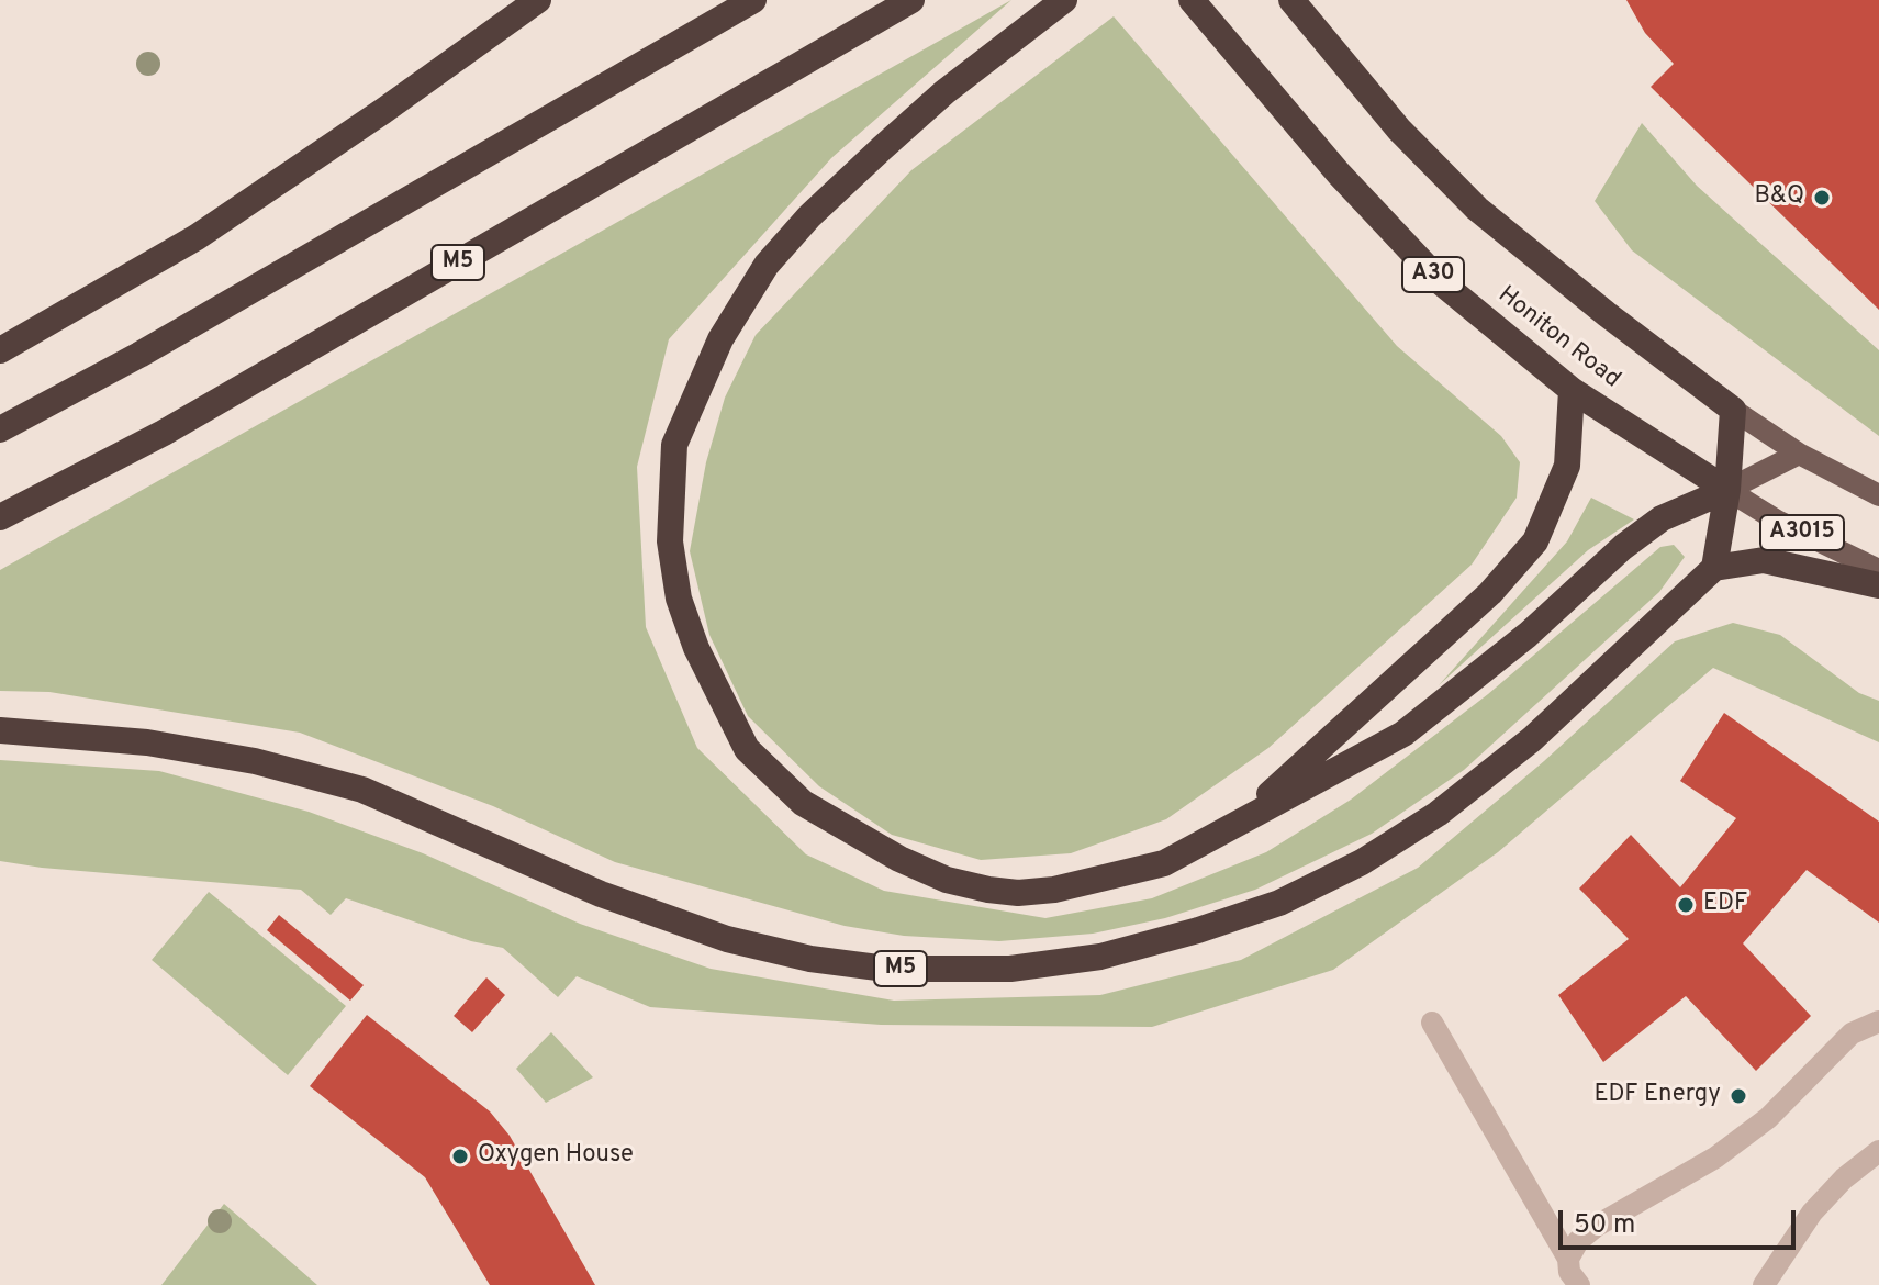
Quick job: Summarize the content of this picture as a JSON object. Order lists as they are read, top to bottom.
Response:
{
  "streets": {
    "highway": ["M5", "A30", "Honiton Road"],
    "main road": ["A3015"]
  },
  "places": [
    "B&Q",
    "EDF",
    "EDF Energy",
    "Oxygen House"
  ],
  "scale_bar": "50 m"
}
